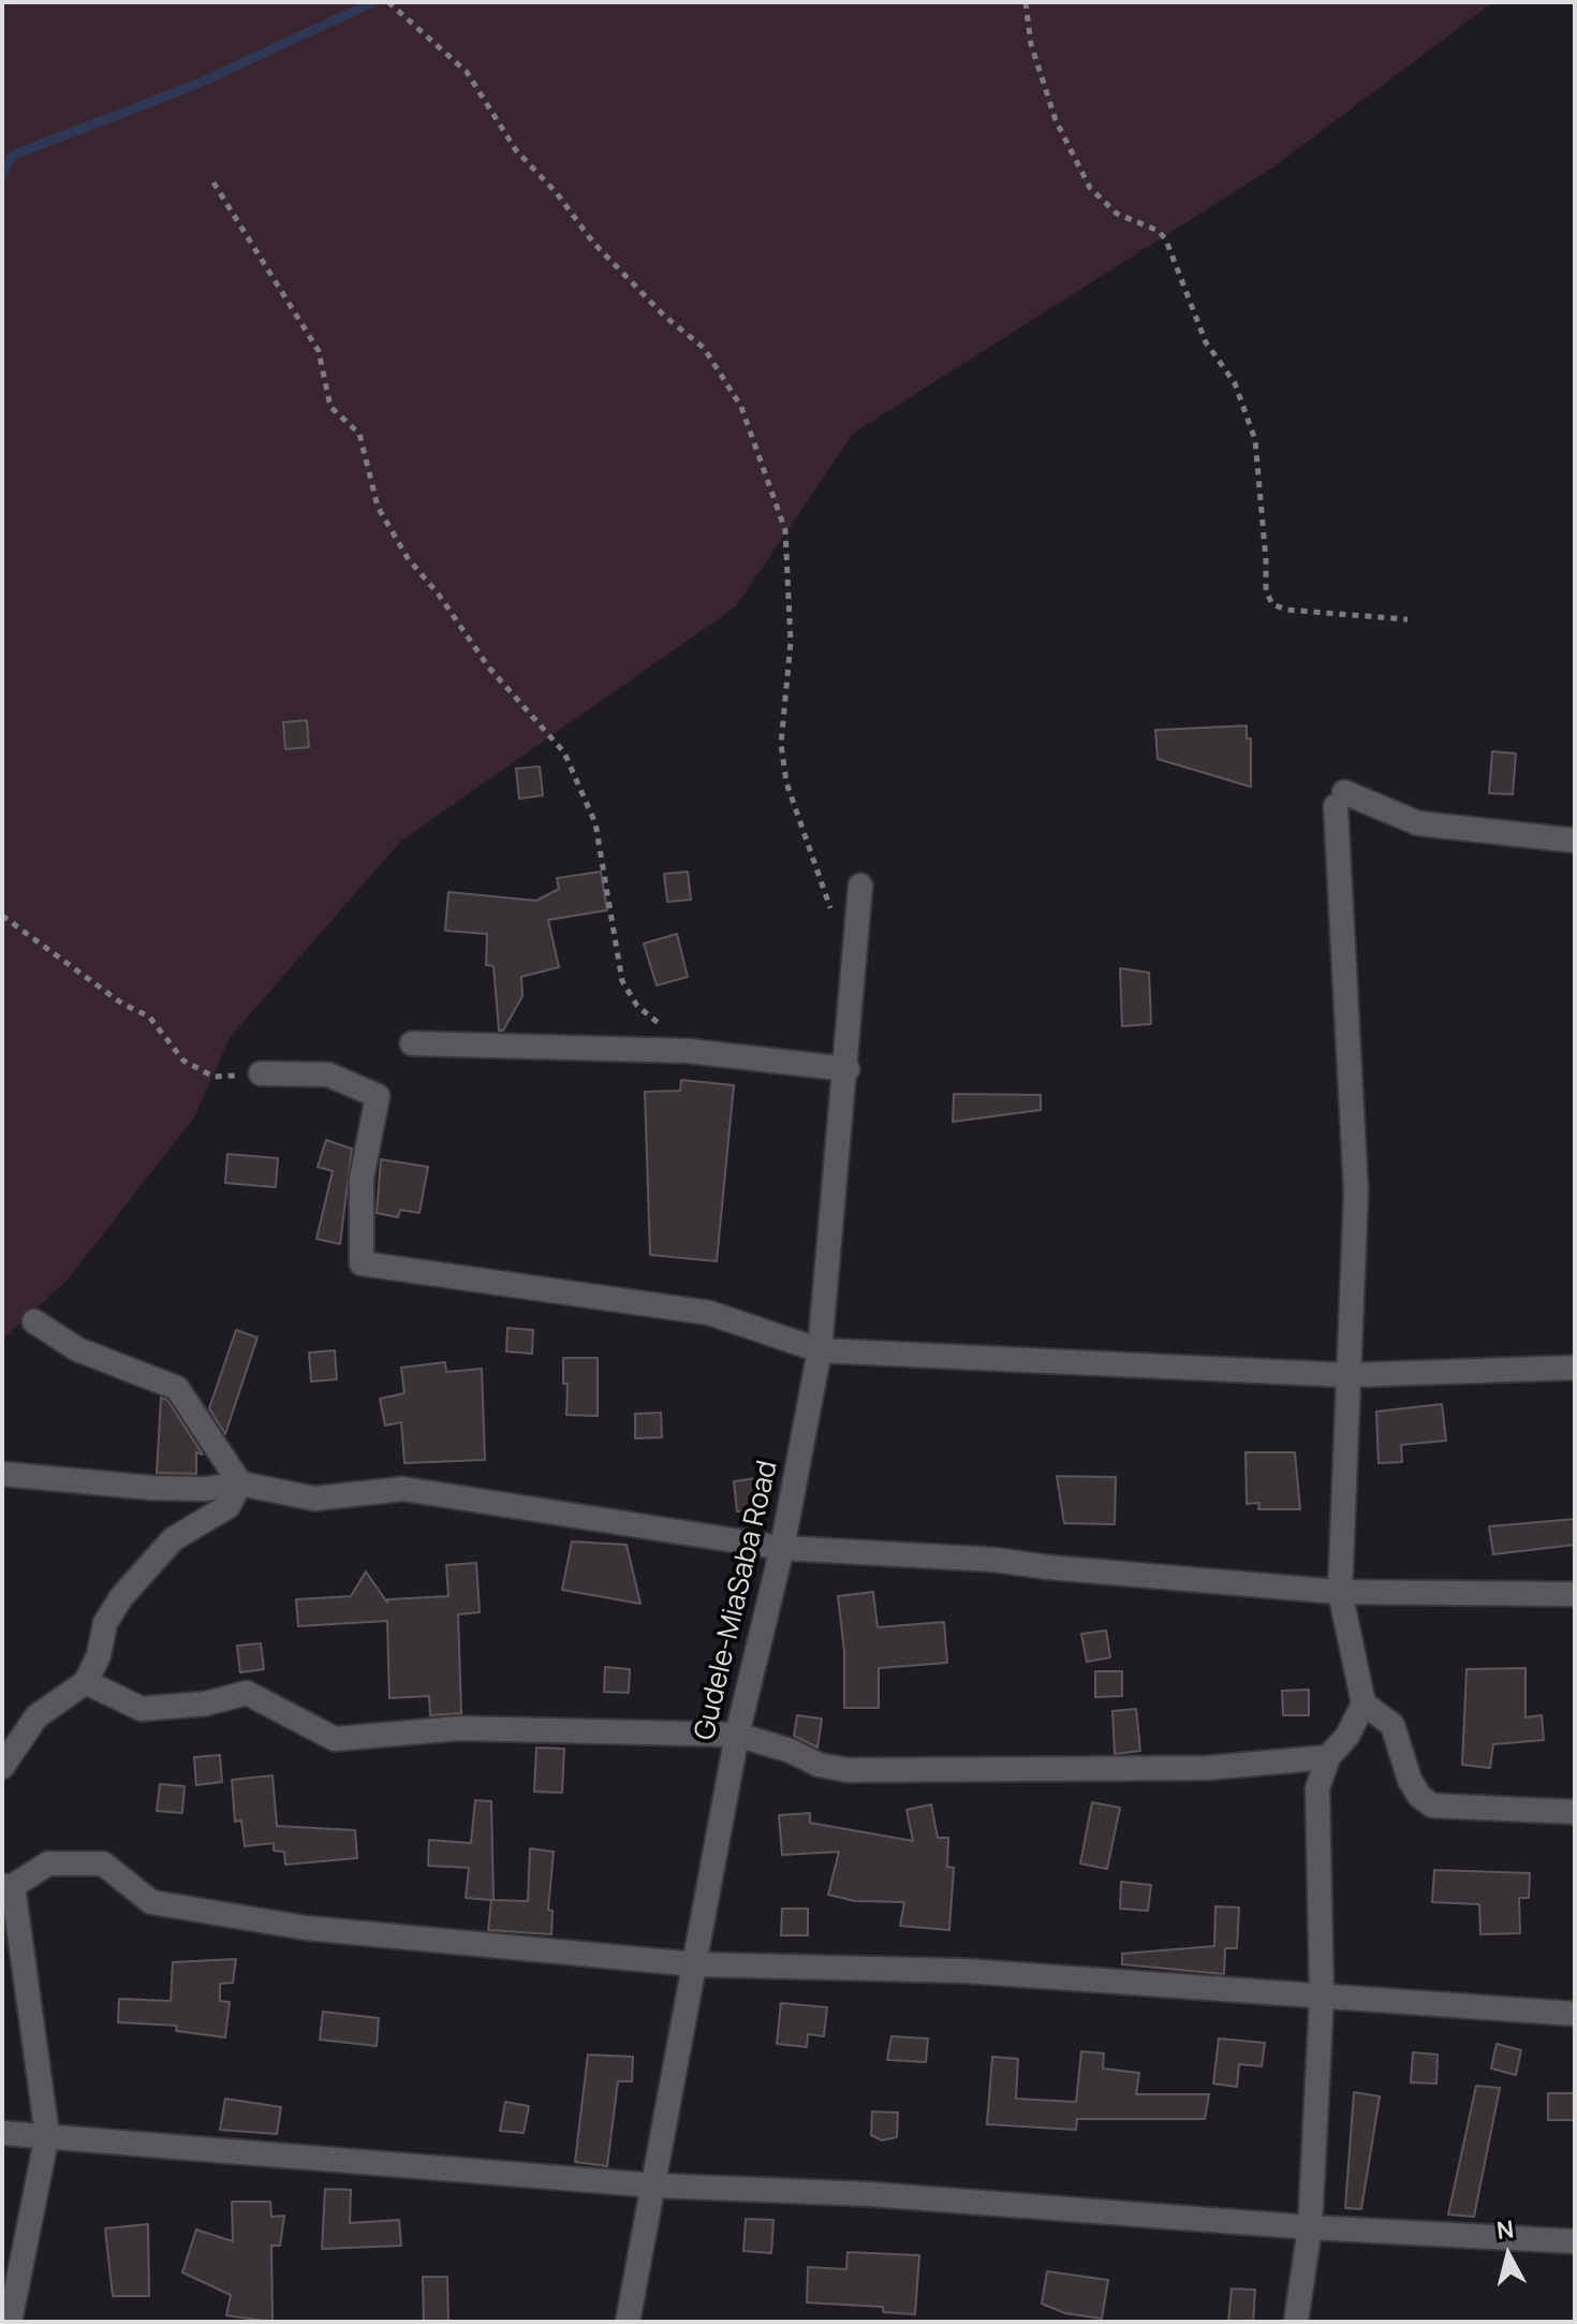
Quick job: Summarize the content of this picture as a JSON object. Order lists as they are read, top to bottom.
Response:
{
  "streets": {
    "street": ["Gudele-MiaSaba Road"]
  },
  "north": "top"
}
